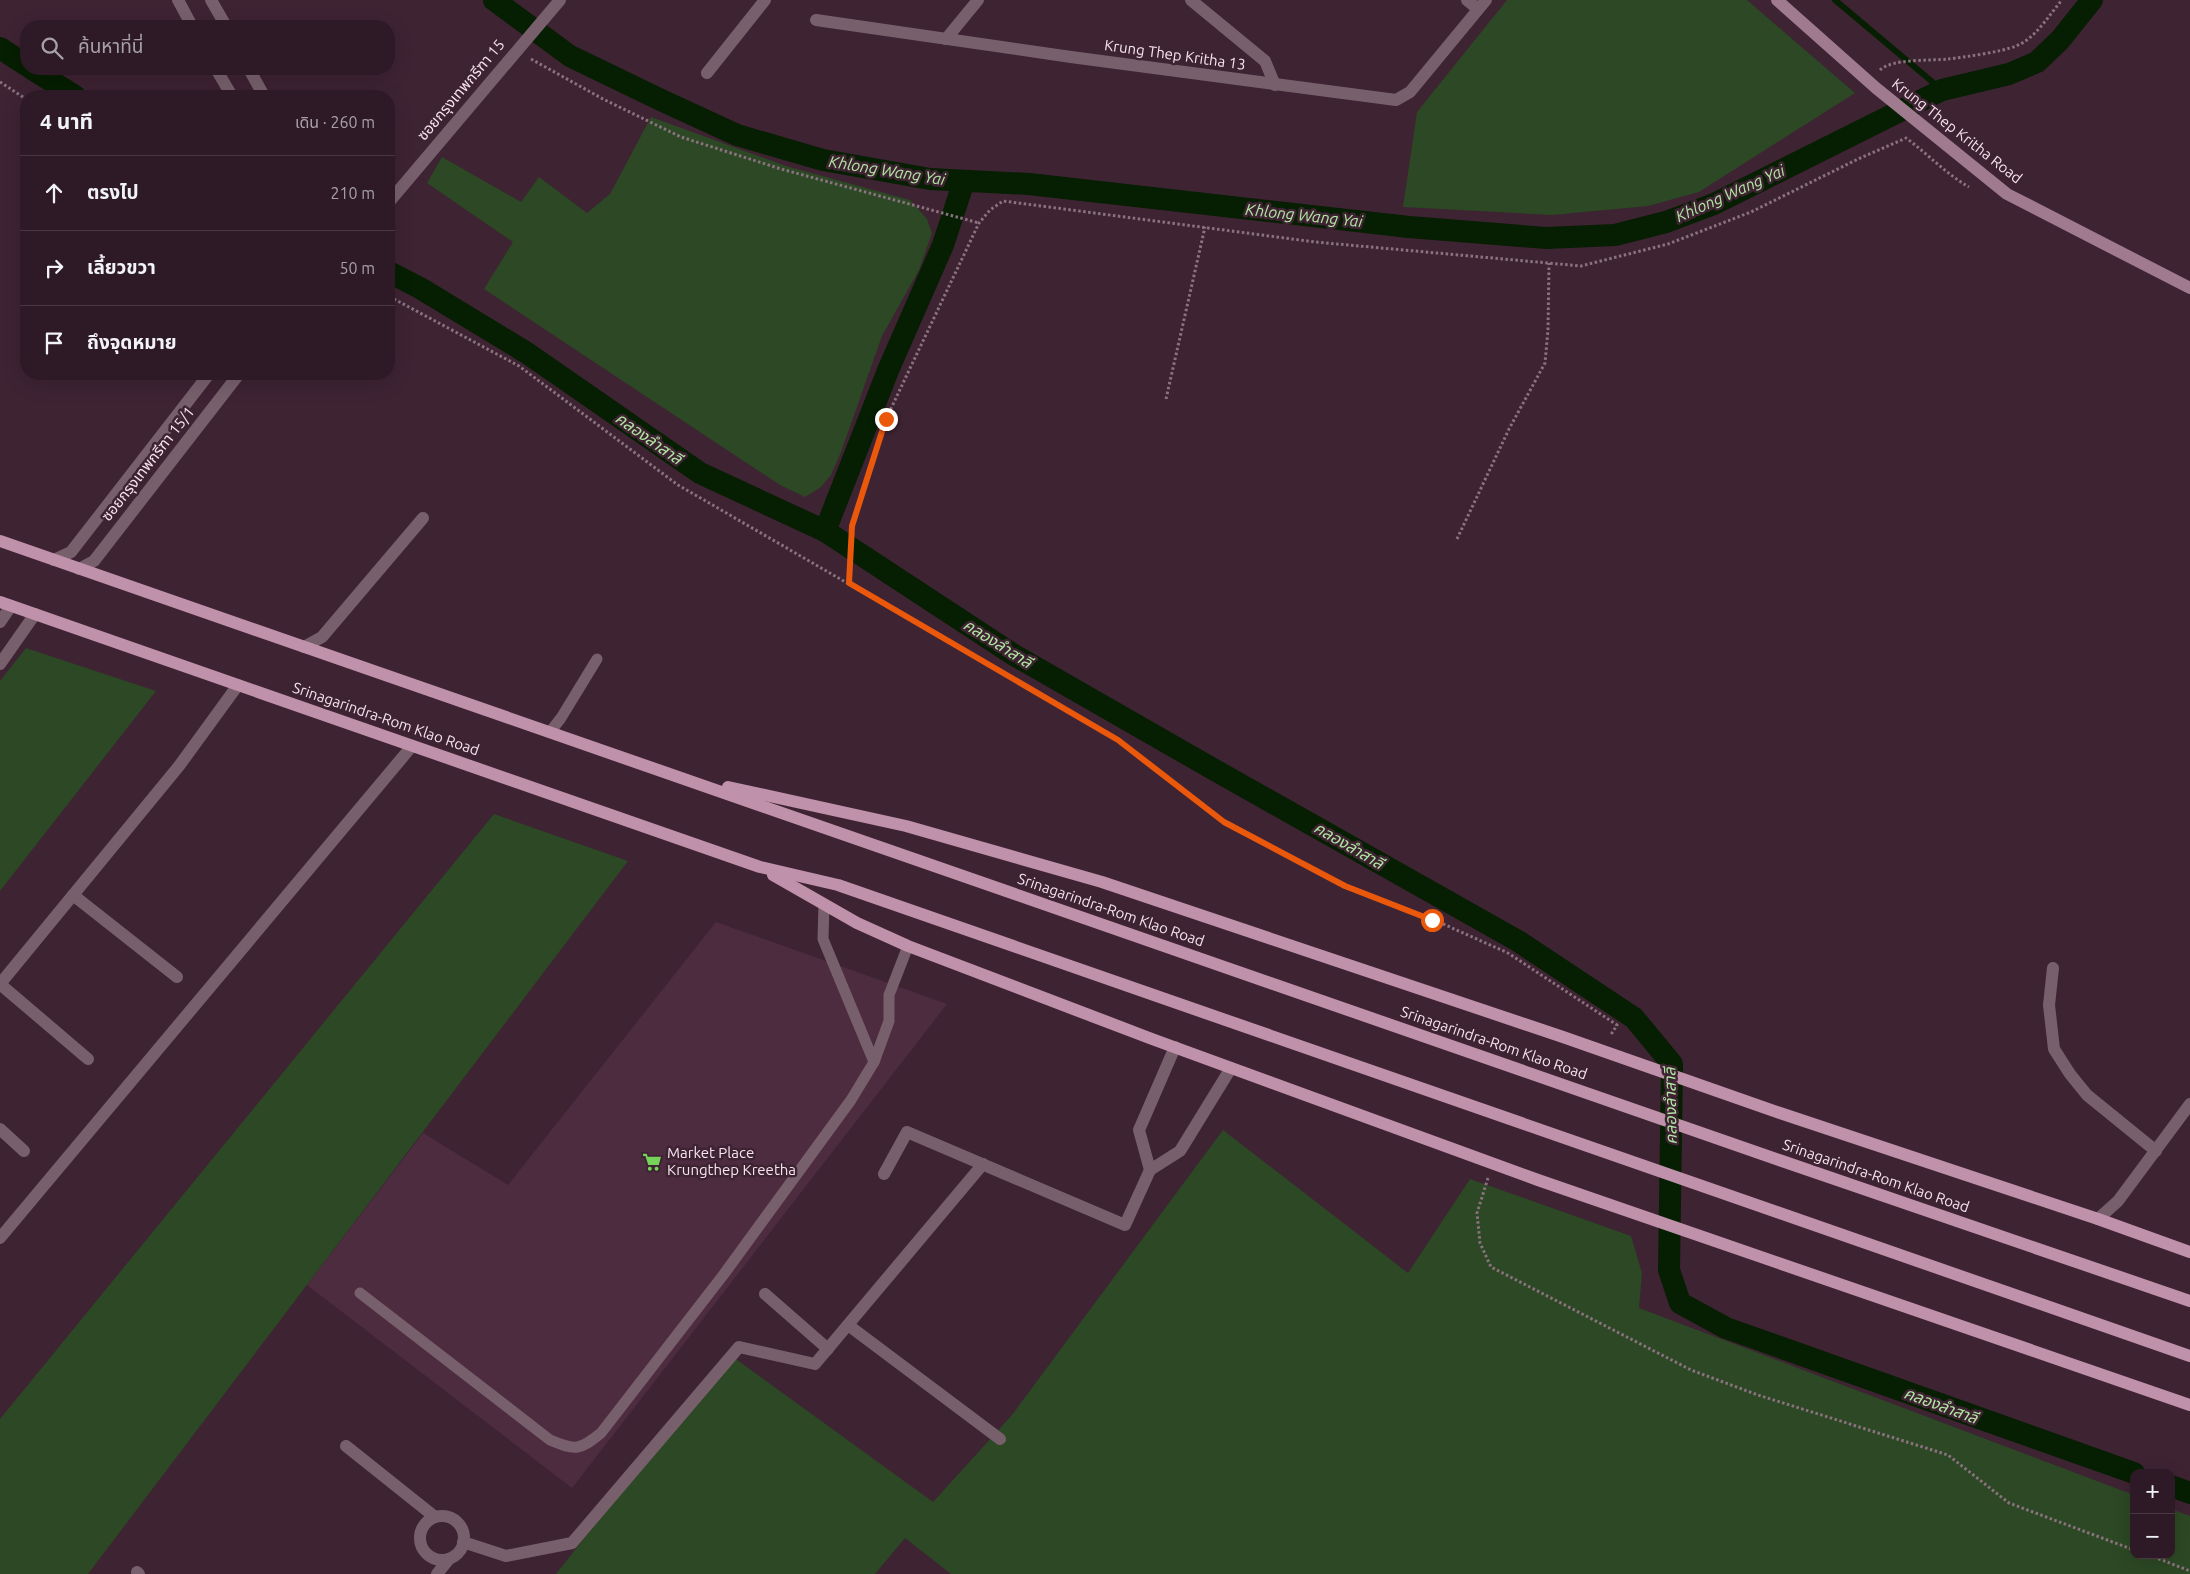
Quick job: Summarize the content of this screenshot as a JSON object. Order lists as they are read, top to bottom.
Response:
{
  "streets": {
    "main road": ["Krung Thep Kritha Road", "Srinagarindra-Rom Klao Road"],
    "street": ["Krung Thep Kritha 13", "ซอยกรุงเทพกรีฑา 15", "ซอยกรุงเทพกรีฑา 15/1"]
  },
  "crossings": [
    ["ซอยกรุงเทพกรีฑา 15/1", "Srinagarindra-Rom Klao Road"]
  ],
  "water": ["Khlong Wang Yai", "คลองลำสาลี"],
  "places": {
    "supermarket": ["Market Place Krungthep Kreetha"]
  },
  "page": {
    "search": "ค้นหาที่นี่",
    "heading": ["4 นาที", "เดิน · 260 m"],
    "list": [
      ["ตรงไป", "210 m"],
      ["เลี้ยวขวา", "50 m"],
      "ถึงจุดหมาย"
    ],
    "map_buttons": ["+", "−"]
  }
}
